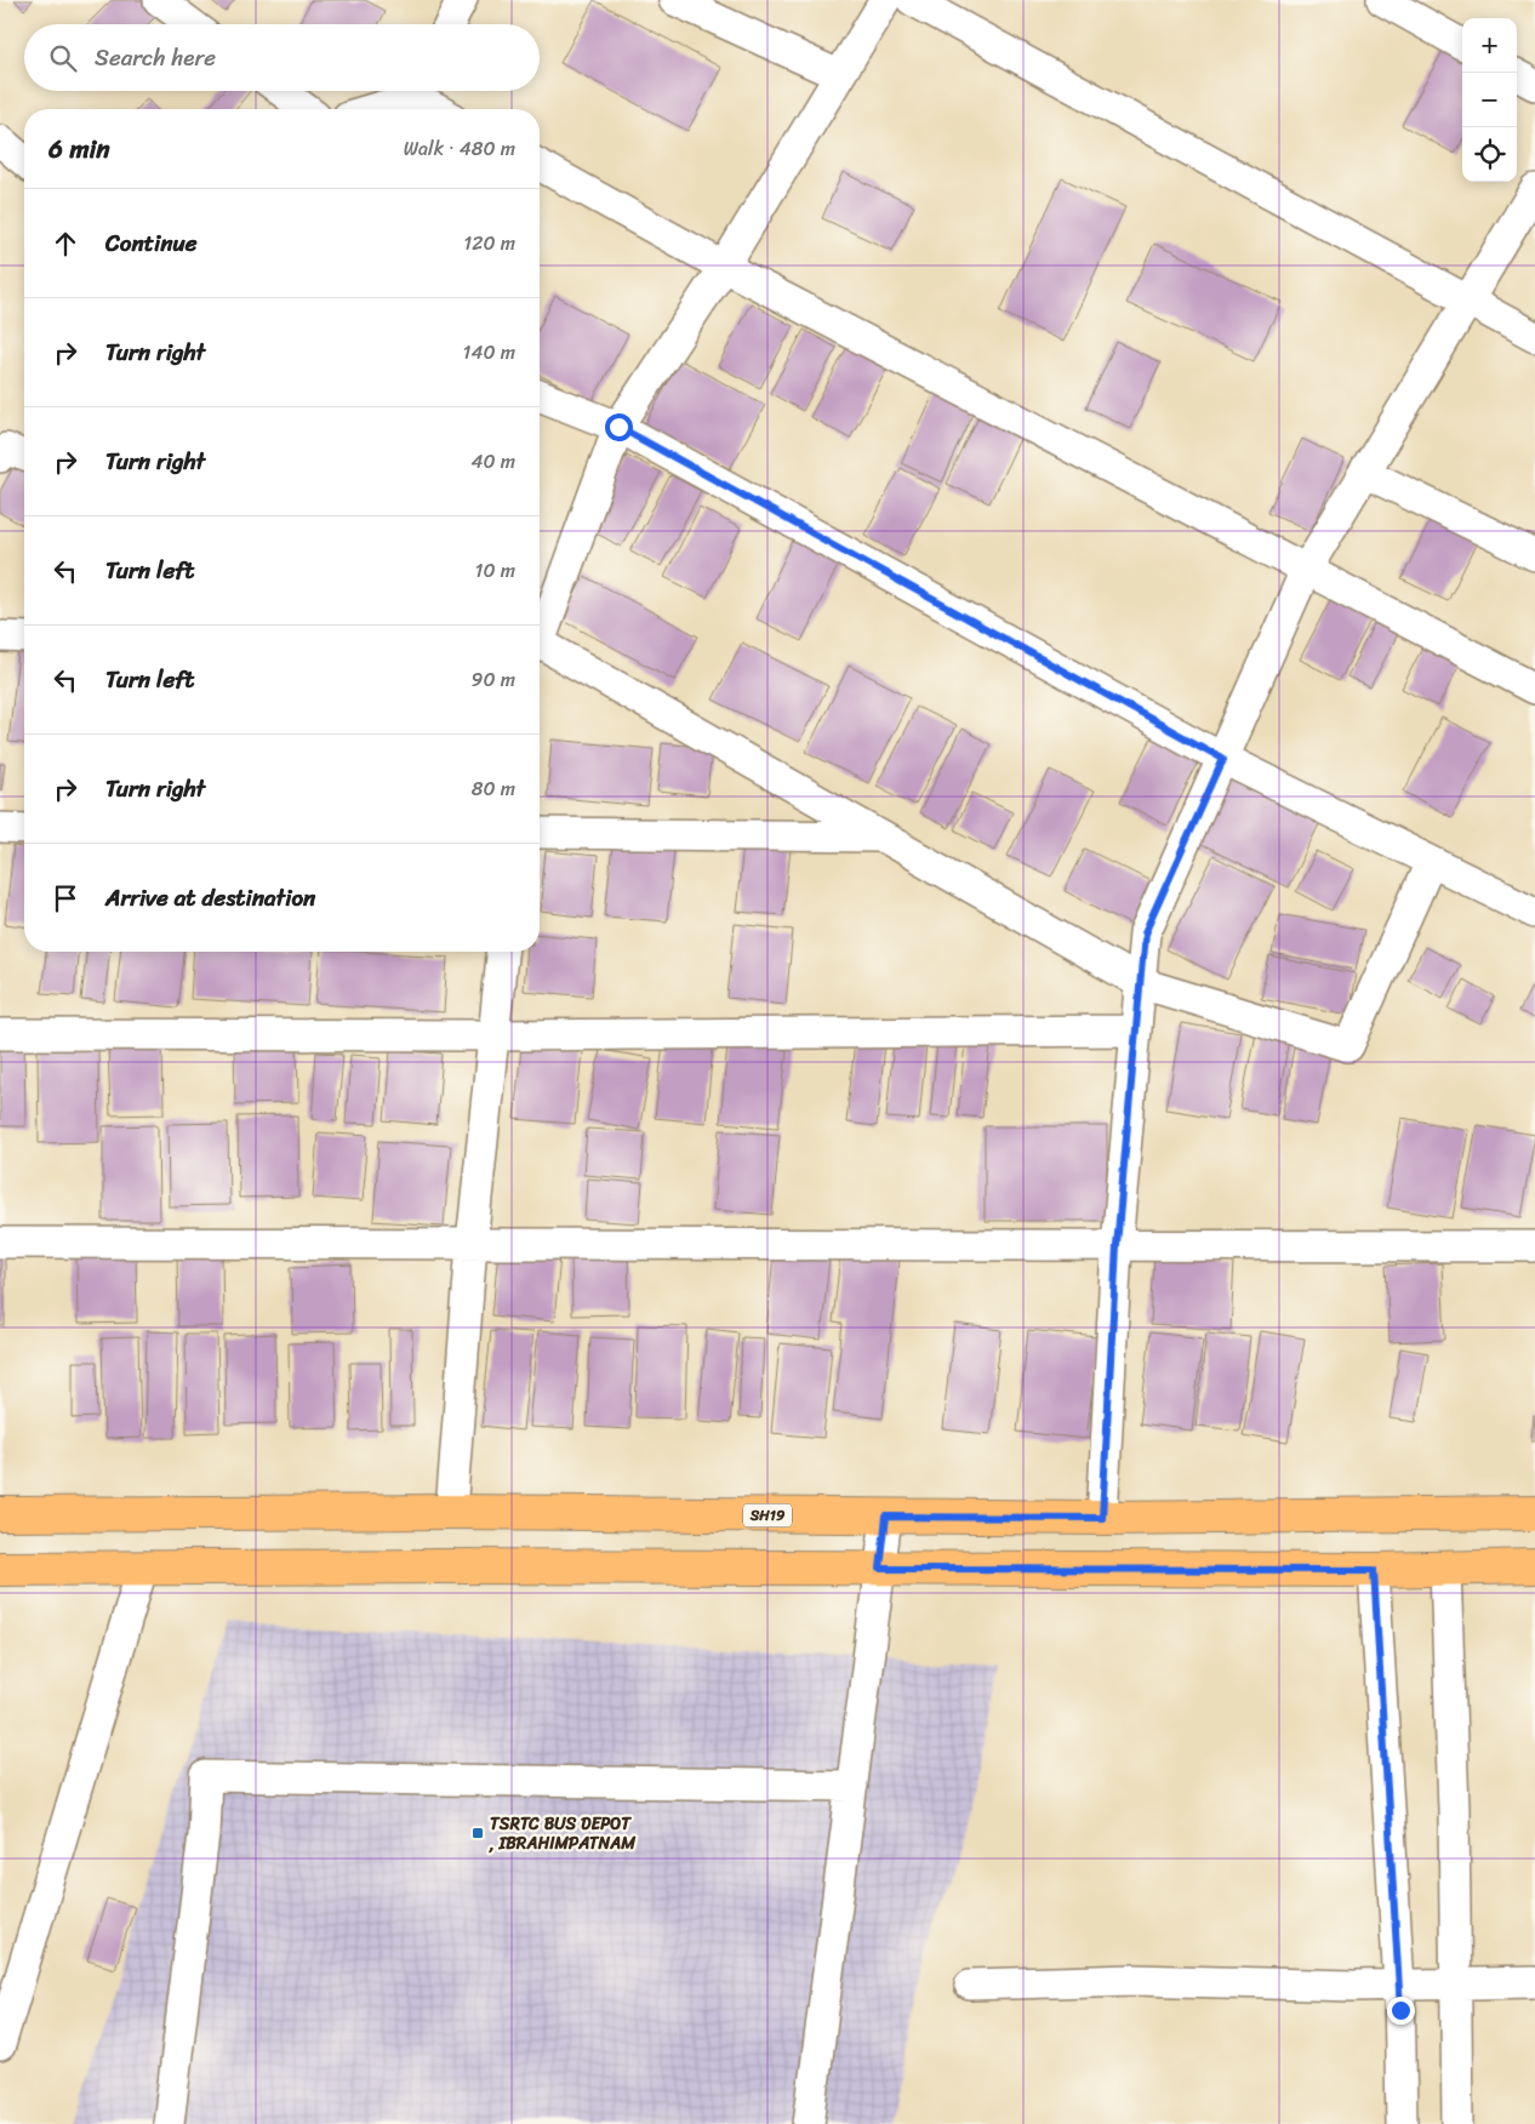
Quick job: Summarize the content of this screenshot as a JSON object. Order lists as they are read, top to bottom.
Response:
{
  "streets": {
    "main road": ["SH19"]
  },
  "places": {
    "transit": ["TSRTC BUS DEPOT , IBRAHIMPATNAM"]
  },
  "page": {
    "map_buttons": ["+", "−"],
    "search": "Search here",
    "heading": ["6 min", "Walk · 480 m"],
    "list": [
      ["Continue", "120 m"],
      ["Turn right", "140 m"],
      ["Turn right", "40 m"],
      ["Turn left", "10 m"],
      ["Turn left", "90 m"],
      ["Turn right", "80 m"],
      "Arrive at destination"
    ]
  }
}
